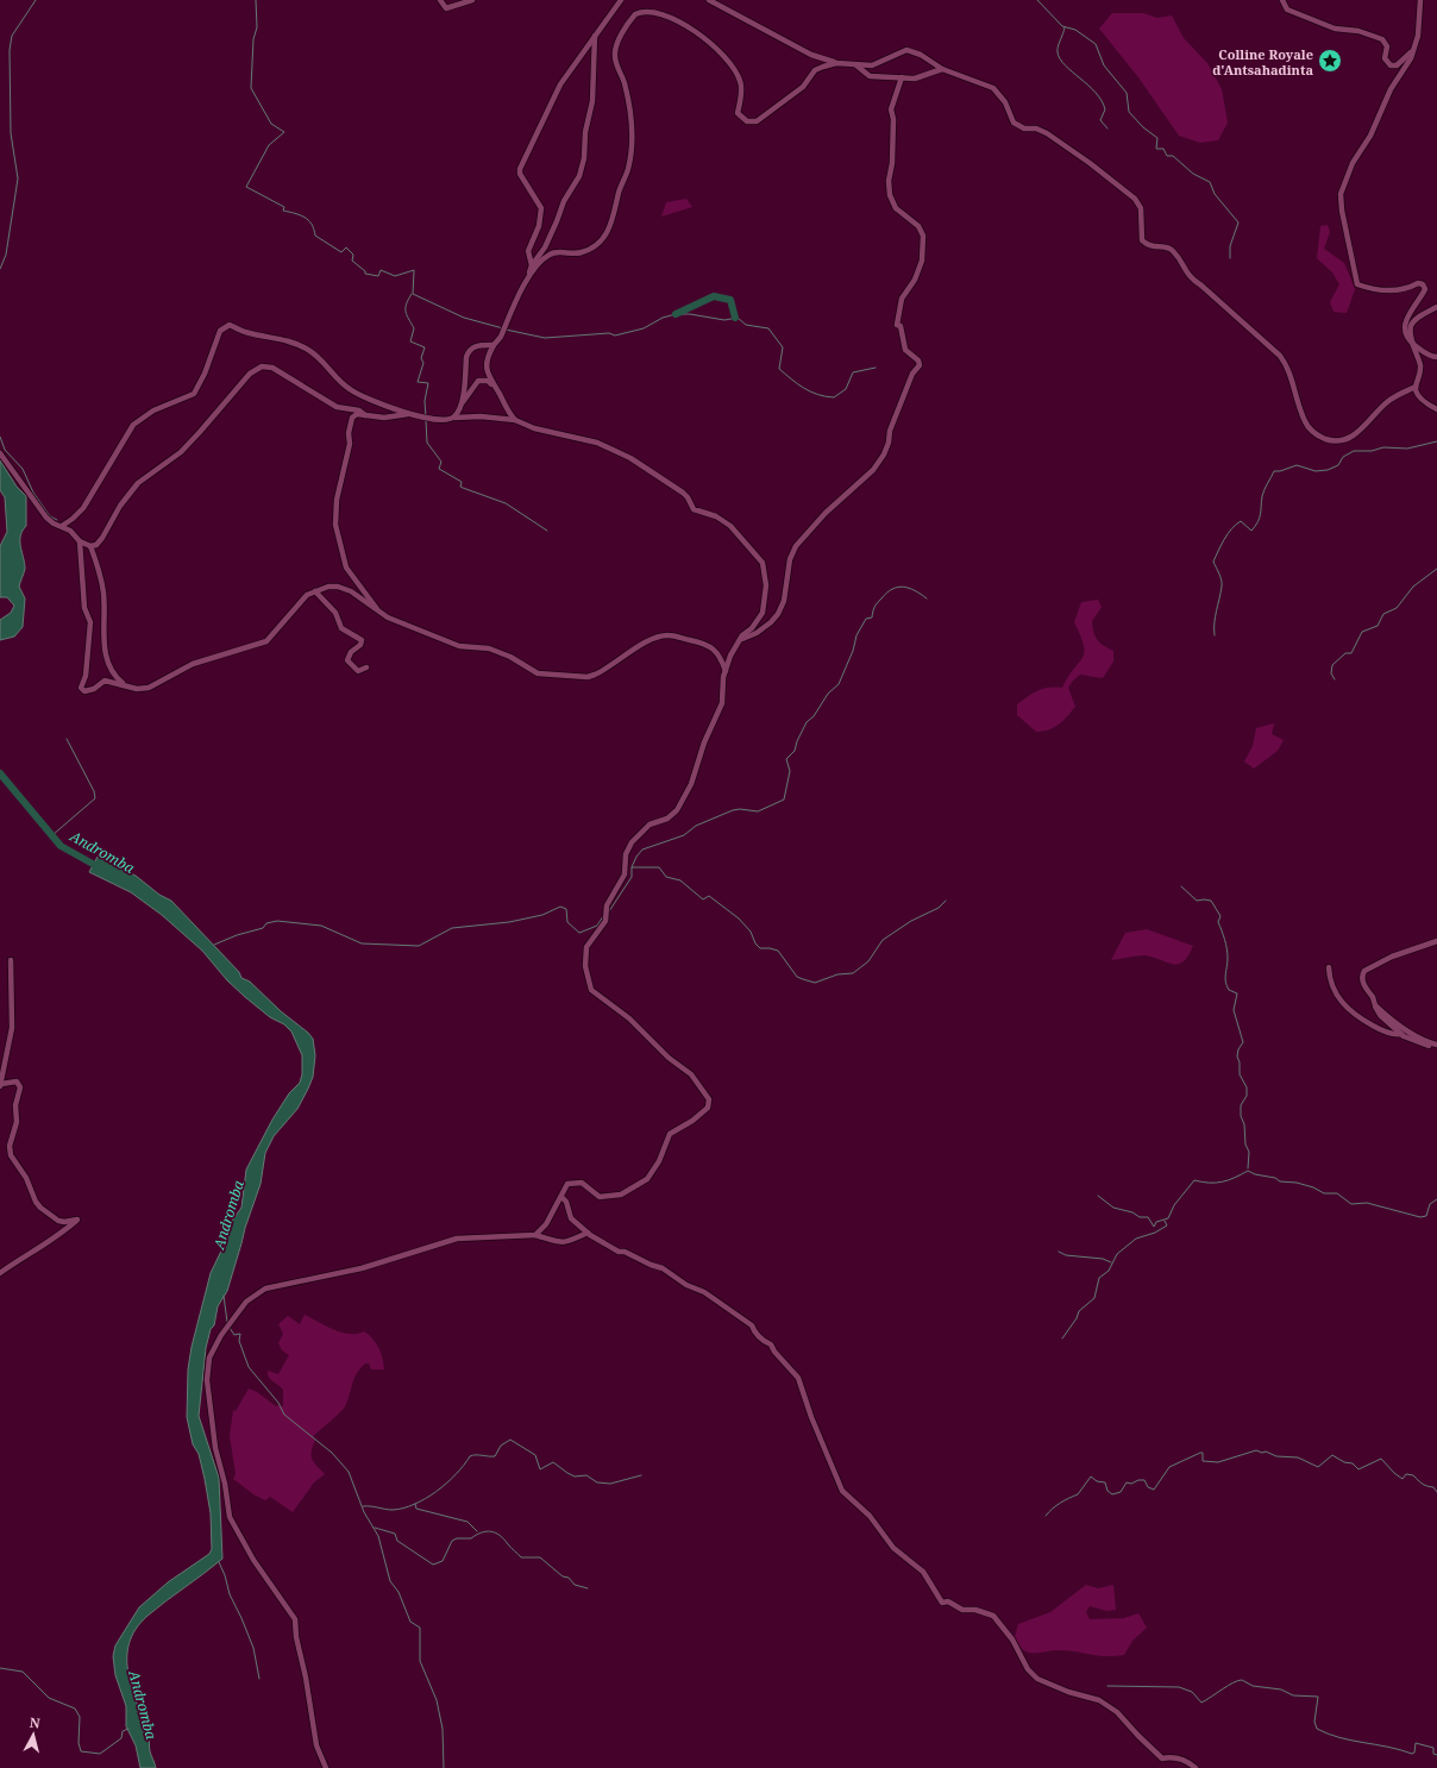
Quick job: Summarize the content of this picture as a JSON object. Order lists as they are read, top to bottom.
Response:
{
  "water": ["Andromba"],
  "places": {
    "place": ["Colline Royale d'Antsahadinta"]
  },
  "north": "top"
}
